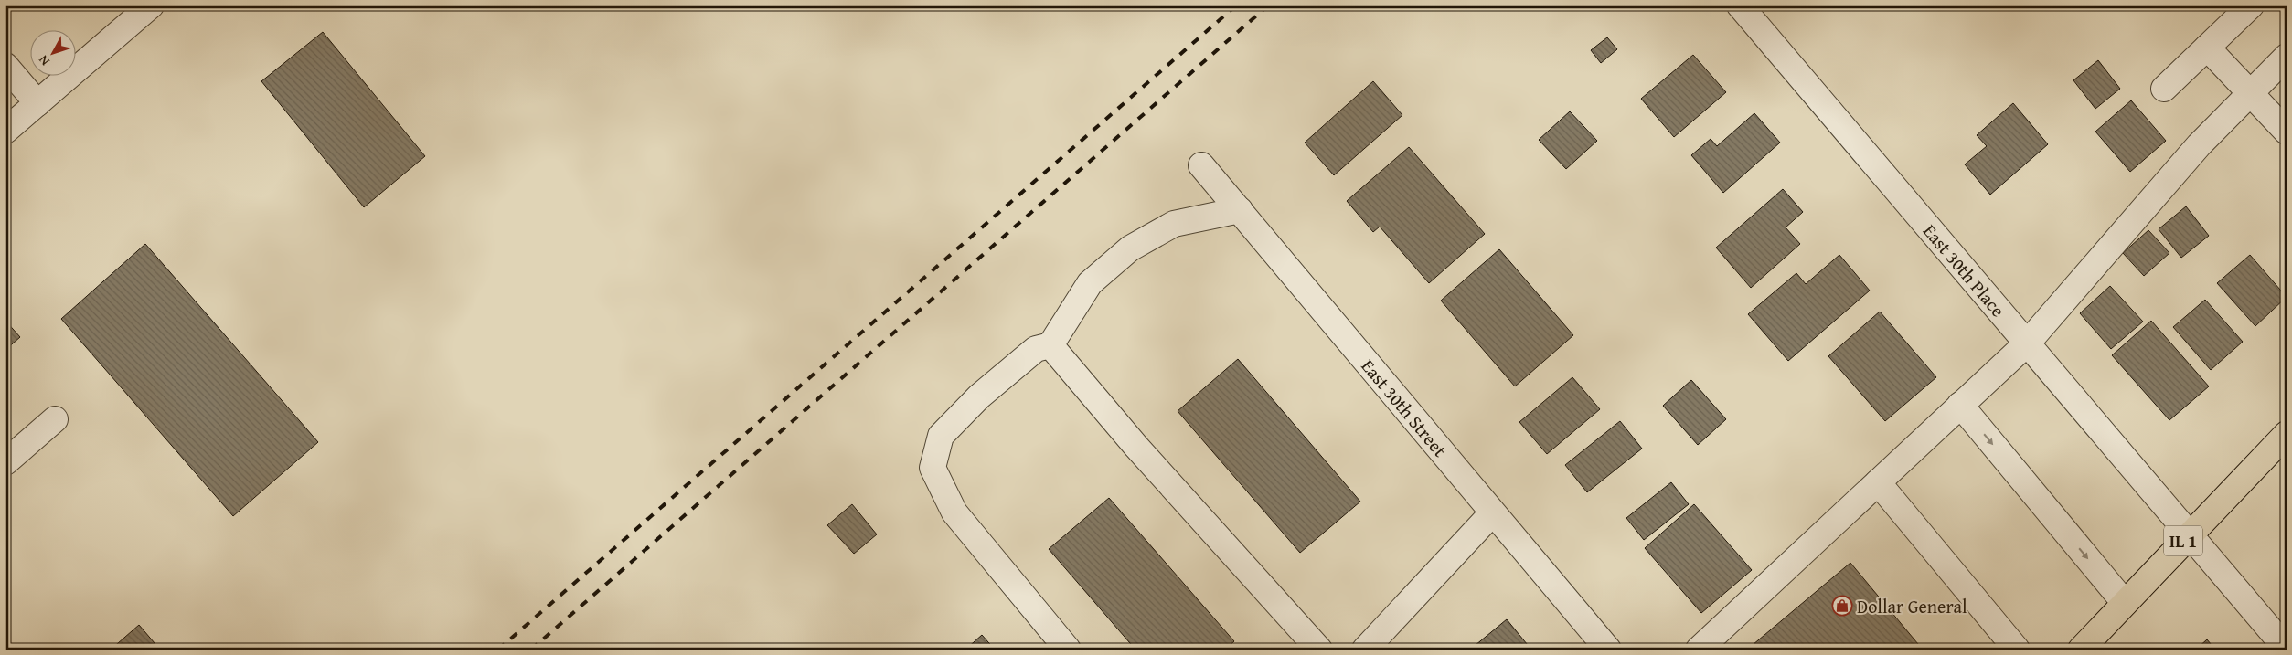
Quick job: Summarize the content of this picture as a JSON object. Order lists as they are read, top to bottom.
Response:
{
  "streets": {
    "main road": ["IL 1"],
    "street": ["East 30th Place", "East 30th Street"]
  },
  "crossings": [
    ["East 30th Place", "IL 1"]
  ],
  "places": {
    "shop": ["Dollar General"]
  },
  "north": "bottom left"
}
